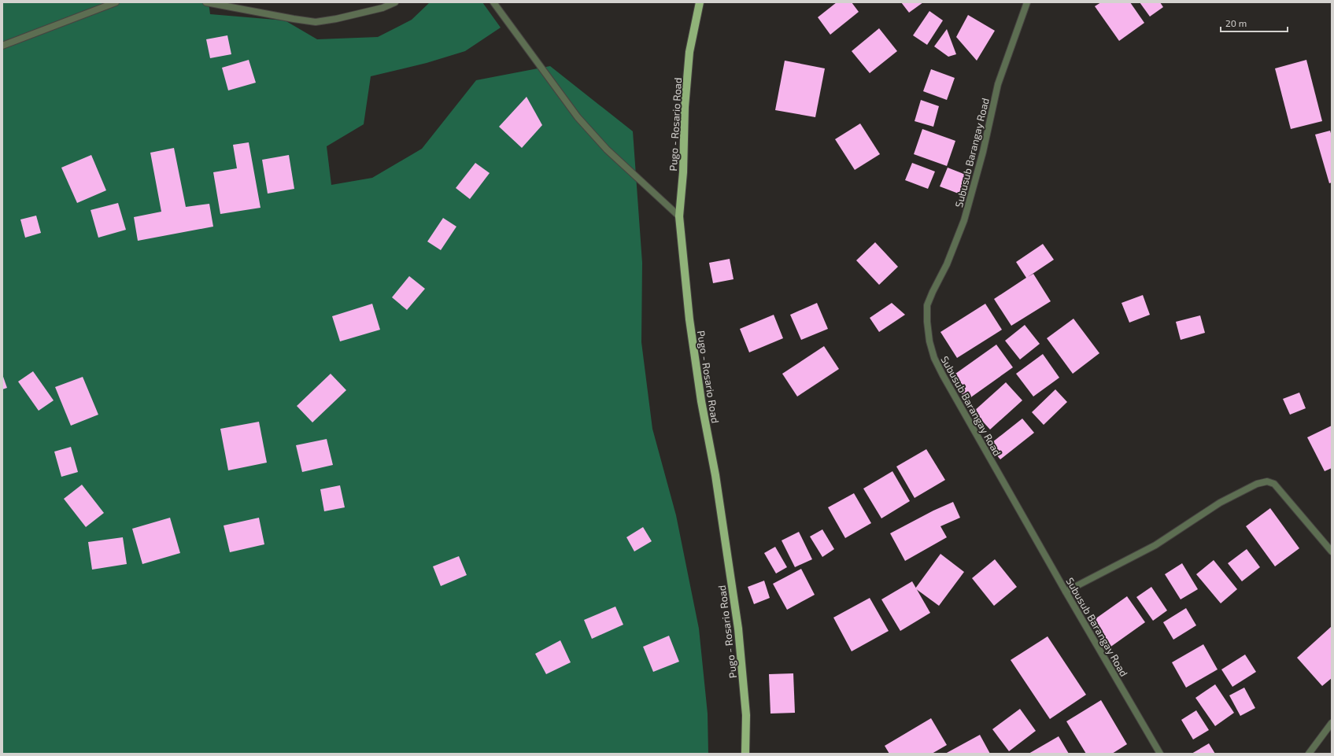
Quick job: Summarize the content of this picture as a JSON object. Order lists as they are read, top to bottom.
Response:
{
  "streets": {
    "main road": ["Pugo - Rosario Road"],
    "street": ["Subusub Barangay Road"]
  },
  "scale_bar": "20 m"
}
